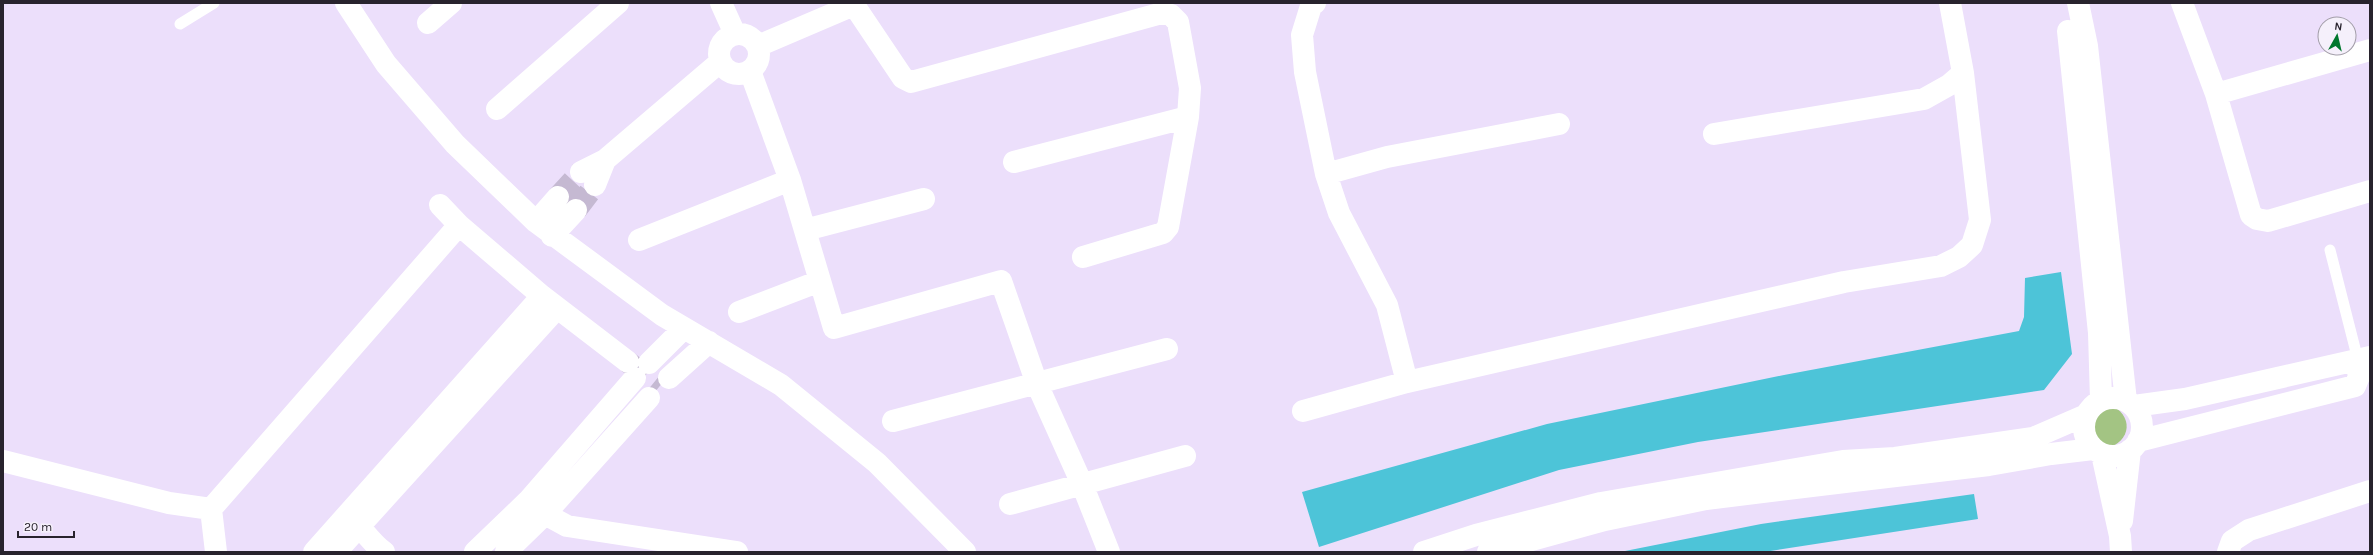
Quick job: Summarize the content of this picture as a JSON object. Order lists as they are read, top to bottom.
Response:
{
  "scale_bar": "20 m",
  "north": "top"
}
